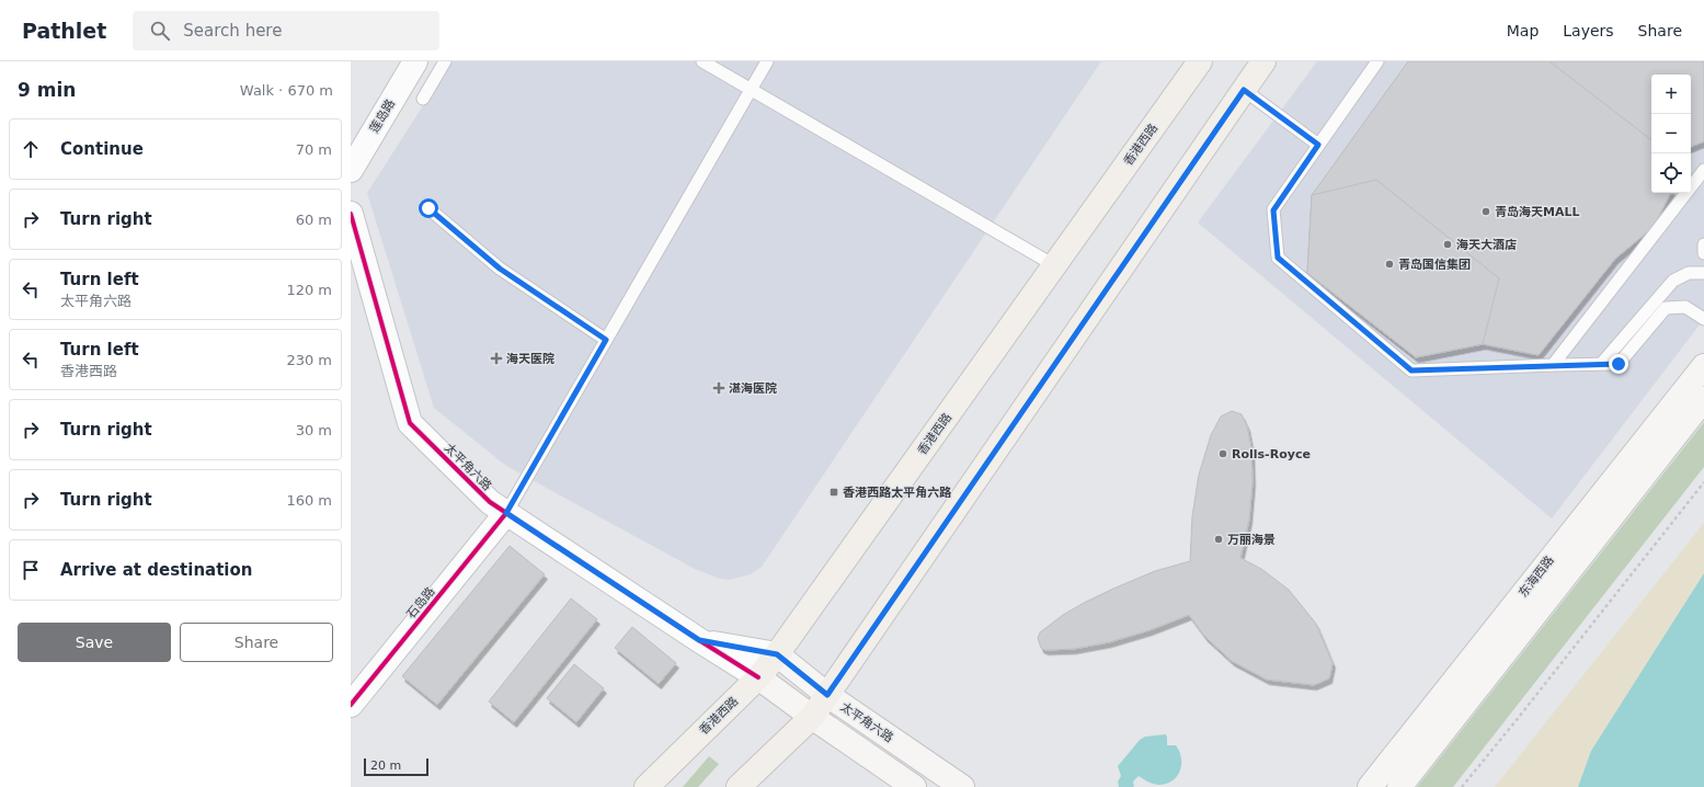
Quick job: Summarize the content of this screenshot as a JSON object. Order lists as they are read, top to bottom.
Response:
{
  "streets": {
    "main road": ["香港西路", "太平角六路", "东海西路"],
    "street": ["莲岛路", "石岛路"]
  },
  "crossings": [
    ["香港西路", "太平角六路"],
    ["太平角六路", "石岛路"]
  ],
  "places": {
    "other": [
      "青岛海天MALL",
      "海天大酒店",
      "青岛国信集团",
      "Rolls-Royce",
      "万丽海景"
    ],
    "health": ["海天医院", "湛海医院"],
    "transit": ["香港西路太平角六路"]
  },
  "scale_bar": "20 m",
  "page": {
    "header": "Pathlet",
    "search": "Search here",
    "nav": ["Map", "Layers", "Share"],
    "heading": ["9 min", "Walk · 670 m"],
    "map_buttons": ["+", "−"],
    "list": [
      ["Continue", "70 m"],
      ["Turn right", "60 m"],
      ["Turn left", "太平角六路", "120 m"],
      ["Turn left", "香港西路", "230 m"],
      ["Turn right", "30 m"],
      ["Turn right", "160 m"],
      "Arrive at destination"
    ],
    "buttons": ["Save", "Share"],
    "scale": "20 m"
  }
}
